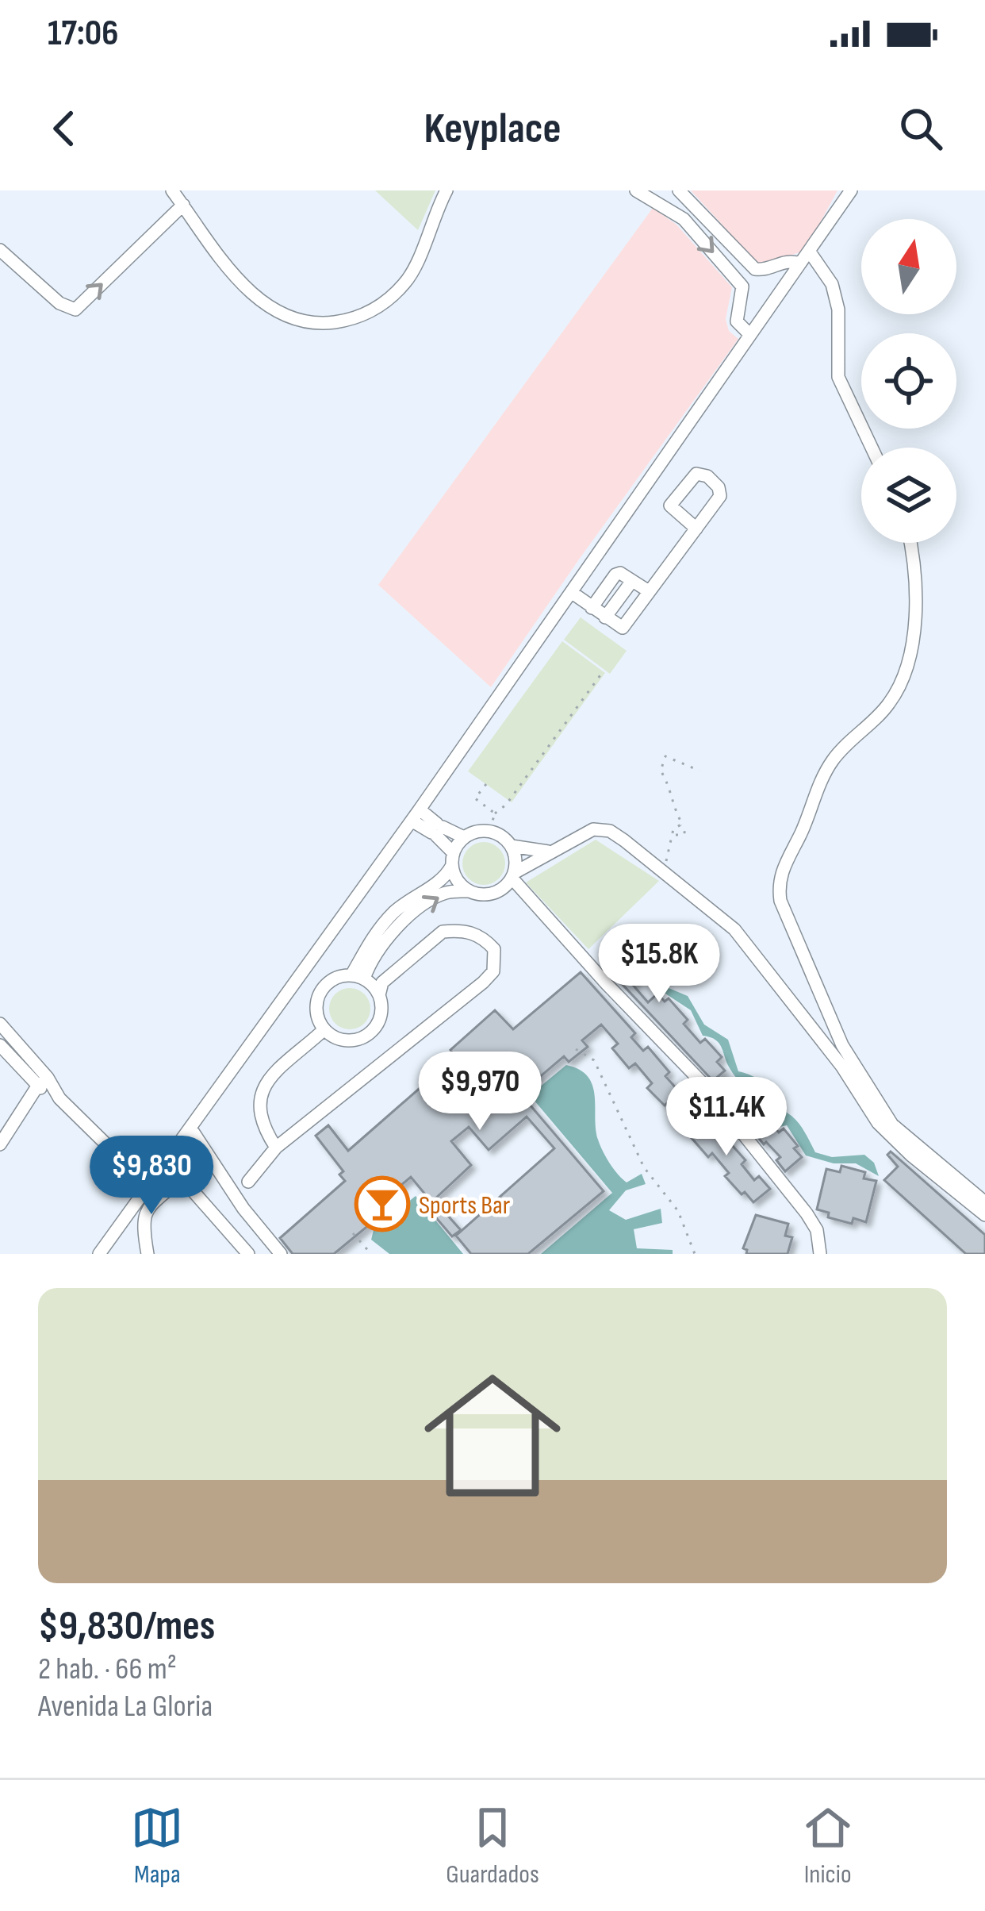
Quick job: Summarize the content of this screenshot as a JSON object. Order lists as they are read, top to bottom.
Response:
{
  "places": {
    "bar": ["Sports Bar"]
  },
  "north": "top",
  "page": {
    "status": "17:06",
    "header": "Keyplace",
    "price": [
      "$15.8K",
      "$9,970",
      "$11.4K",
      "$9,830"
    ],
    "list": [
      {
        "name": "$9,830/mes",
        "note": "2 hab. · 66 m² · Avenida La Gloria"
      }
    ],
    "tabs": ["Mapa", "Guardados", "Inicio"]
  }
}
